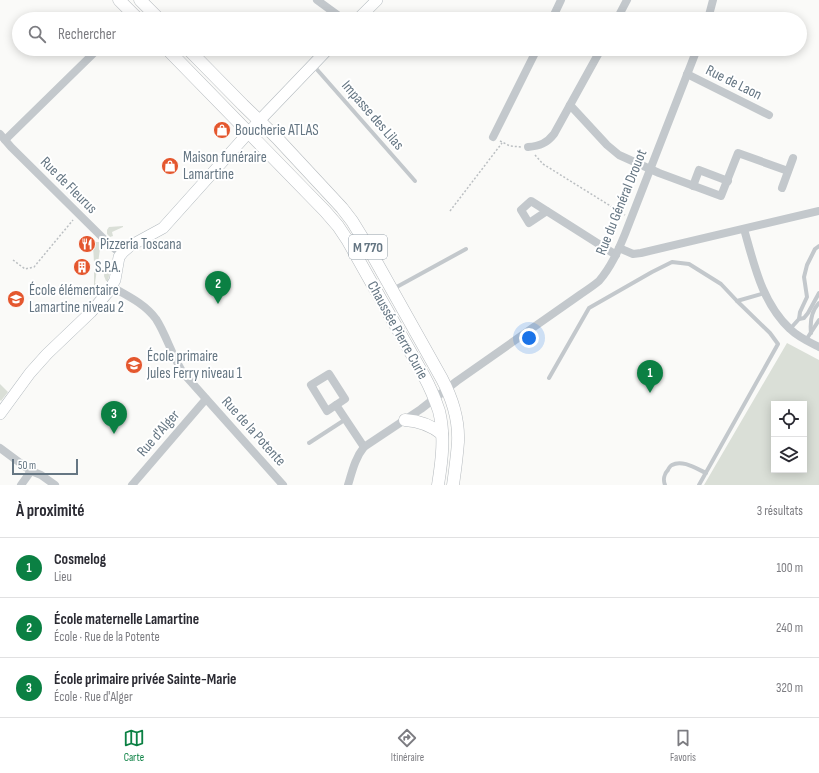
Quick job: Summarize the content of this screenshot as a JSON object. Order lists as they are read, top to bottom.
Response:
{
  "streets": {
    "main road": ["M 770", "Chaussée Pierre Curie"],
    "street": [
      "Rue de Laon",
      "Rue de Fleurus",
      "Rue du Général Drouot",
      "Rue de la Potente",
      "Rue d'Alger"
    ],
    "lane": ["Impasse des Lilas"]
  },
  "crossings": [
    ["Rue de Laon", "Rue du Général Drouot"],
    ["Rue du Général Drouot", "M 770"],
    ["Rue du Général Drouot", "Chaussée Pierre Curie"],
    ["M 770", "Chaussée Pierre Curie"],
    ["Rue de la Potente", "Rue d'Alger"]
  ],
  "places": {
    "shop": ["Boucherie ATLAS", "Maison funéraire Lamartine"],
    "restaurant": ["Pizzeria Toscana"],
    "building": ["S.P.A."],
    "school or university": ["École élémentaire Lamartine niveau 2", "École primaire Jules Ferry niveau 1"]
  },
  "scale_bar": "50 m",
  "page": {
    "search": "Rechercher",
    "pins": ["2", "1", "3"],
    "scale": "50 m",
    "heading": ["À proximité", "3 résultats"],
    "list": [
      {
        "mark": "1",
        "name": "Cosmelog",
        "note": "Lieu",
        "value": "100 m"
      },
      {
        "mark": "2",
        "name": "École maternelle Lamartine",
        "note": "École · Rue de la Potente",
        "value": "240 m"
      },
      {
        "mark": "3",
        "name": "École primaire privée Sainte-Marie",
        "note": "École · Rue d'Alger",
        "value": "320 m"
      }
    ],
    "nav": ["Carte", "Itinéraire", "Favoris"]
  }
}
